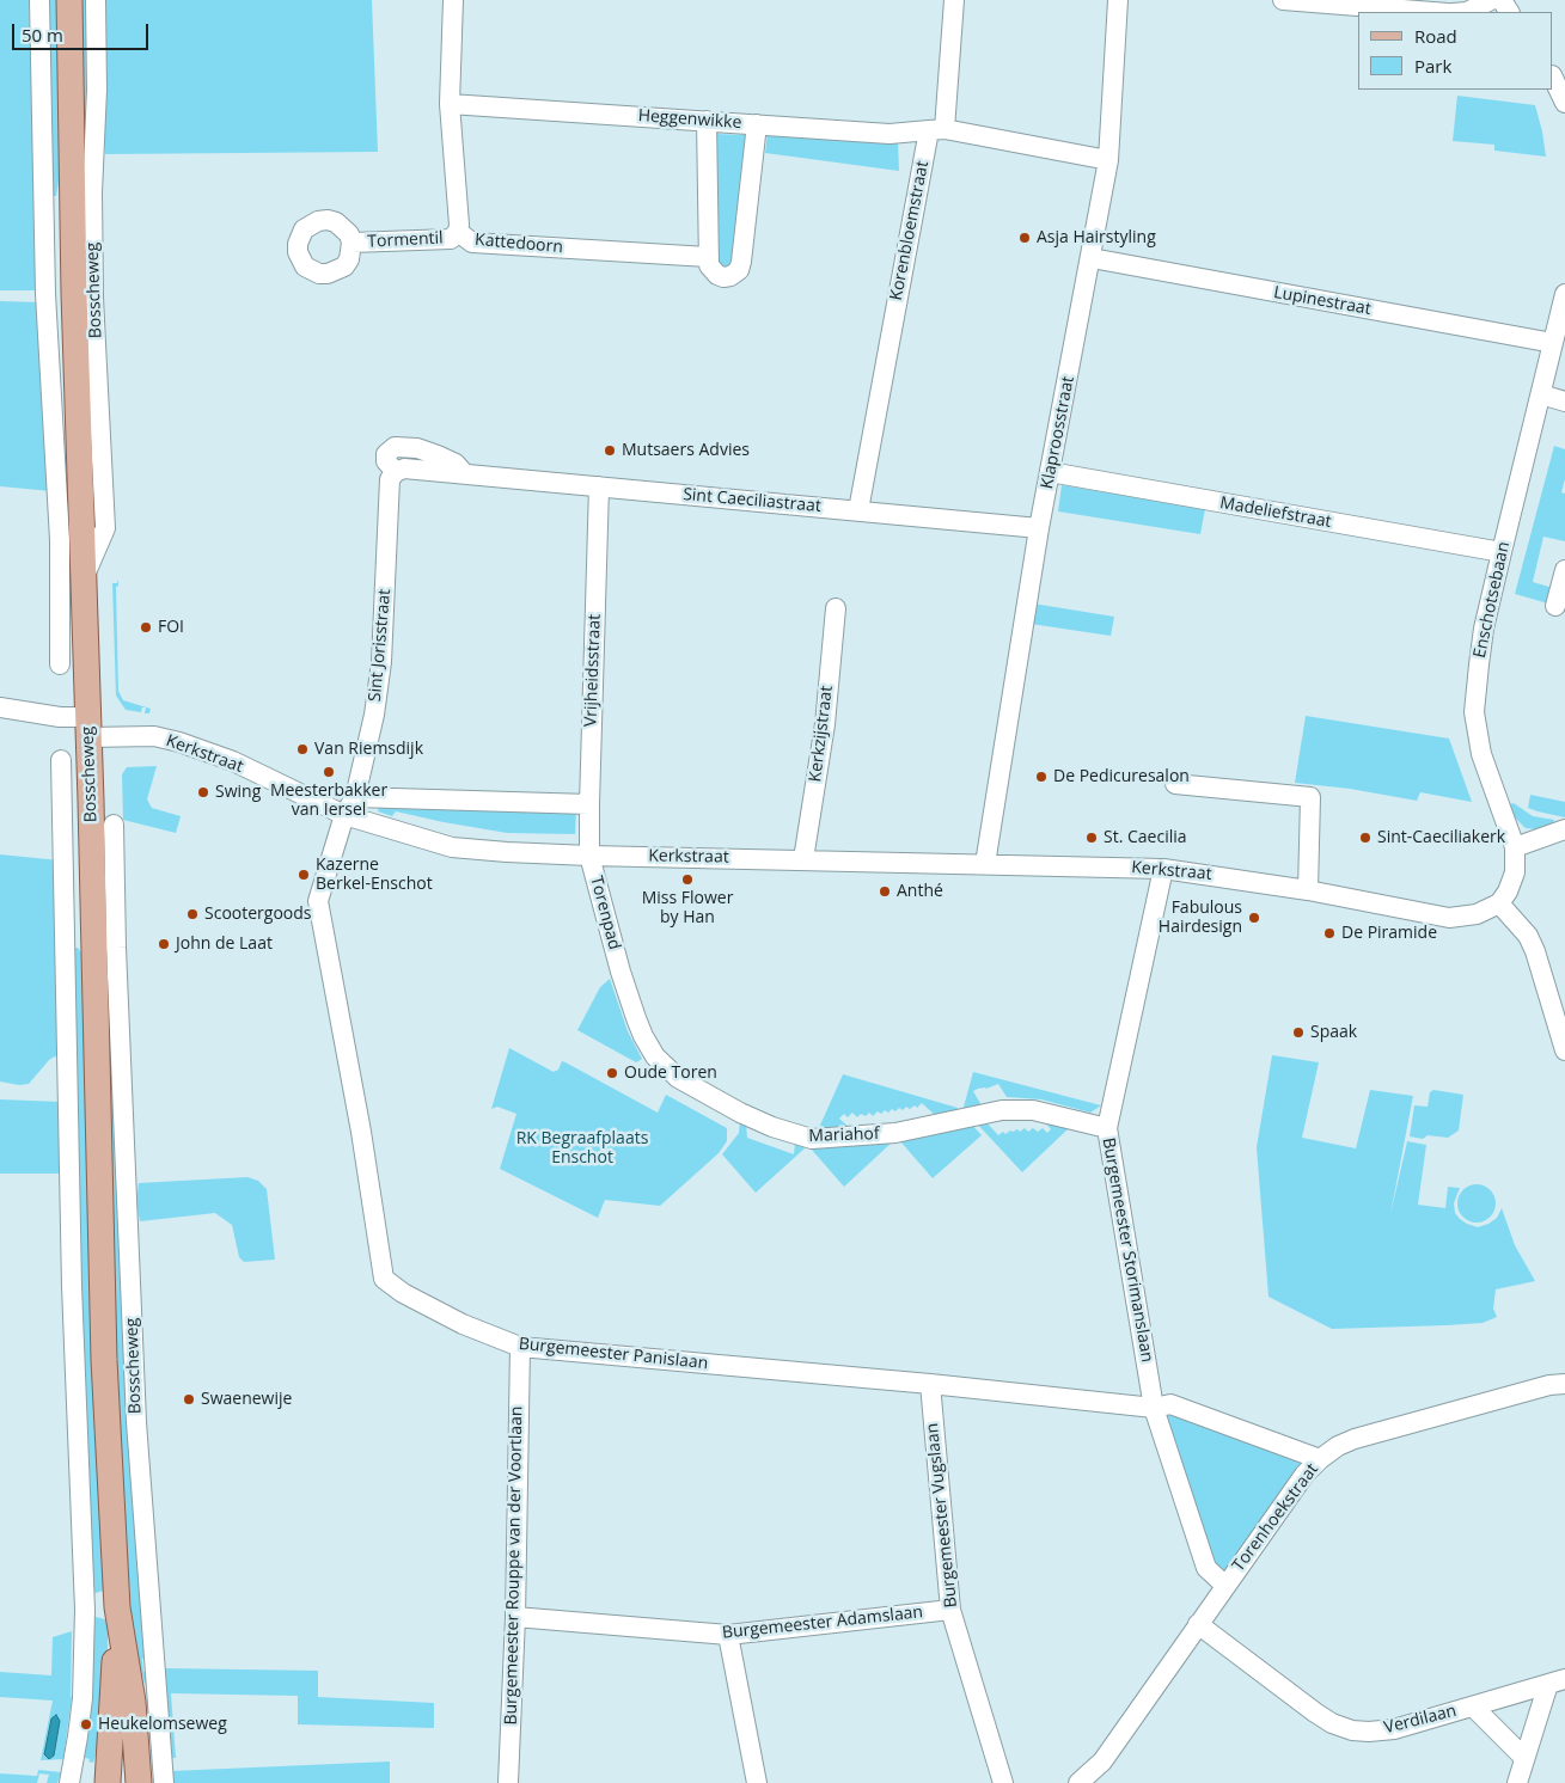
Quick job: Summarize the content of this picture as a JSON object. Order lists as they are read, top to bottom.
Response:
{
  "streets": {
    "main road": ["Bosscheweg"],
    "street": [
      "Heggenwikke",
      "Korenbloemstraat",
      "Tormentil",
      "Kattedoorn",
      "Lupinestraat",
      "Klaproosstraat",
      "Sint Caeciliastraat",
      "Madeliefstraat",
      "Enschotsebaan",
      "Sint Jorisstraat",
      "Vrijheidsstraat",
      "Kerkzijstraat",
      "Kerkstraat",
      "Torenpad",
      "Mariahof",
      "Burgemeester Storimanslaan",
      "Burgemeester Panislaan",
      "Burgemeester Vugslaan",
      "Torenhoekstraat",
      "Burgemeester Rouppe van der Voortlaan",
      "Burgemeester Adamslaan",
      "Verdilaan"
    ]
  },
  "crossings": [
    ["Heggenwikke", "Korenbloemstraat"],
    ["Heggenwikke", "Kattedoorn"],
    ["Korenbloemstraat", "Sint Caeciliastraat"],
    ["Tormentil", "Kattedoorn"],
    ["Bosscheweg", "Kerkstraat"],
    ["Lupinestraat", "Klaproosstraat"],
    ["Lupinestraat", "Enschotsebaan"],
    ["Klaproosstraat", "Sint Caeciliastraat"],
    ["Klaproosstraat", "Madeliefstraat"],
    ["Klaproosstraat", "Kerkstraat"],
    ["Sint Caeciliastraat", "Sint Jorisstraat"],
    ["Sint Caeciliastraat", "Vrijheidsstraat"],
    ["Madeliefstraat", "Enschotsebaan"],
    ["Enschotsebaan", "Kerkstraat"],
    ["Sint Jorisstraat", "Kerkstraat"],
    ["Sint Jorisstraat", "Burgemeester Panislaan"],
    ["Vrijheidsstraat", "Kerkstraat"],
    ["Vrijheidsstraat", "Torenpad"],
    ["Kerkzijstraat", "Kerkstraat"],
    ["Kerkstraat", "Torenpad"],
    ["Kerkstraat", "Burgemeester Storimanslaan"],
    ["Kerkstraat", "Burgemeester Panislaan"],
    ["Torenpad", "Mariahof"],
    ["Mariahof", "Burgemeester Storimanslaan"],
    ["Burgemeester Storimanslaan", "Burgemeester Panislaan"],
    ["Burgemeester Storimanslaan", "Torenhoekstraat"],
    ["Burgemeester Panislaan", "Burgemeester Vugslaan"],
    ["Burgemeester Panislaan", "Torenhoekstraat"],
    ["Burgemeester Panislaan", "Burgemeester Rouppe van der Voortlaan"],
    ["Burgemeester Vugslaan", "Burgemeester Adamslaan"],
    ["Torenhoekstraat", "Verdilaan"],
    ["Burgemeester Rouppe van der Voortlaan", "Burgemeester Adamslaan"]
  ],
  "parks": ["RK Begraafplaats Enschot"],
  "places": [
    "Asja Hairstyling",
    "Mutsaers Advies",
    "FOI",
    "Van Riemsdijk",
    "Meesterbakker van Iersel",
    "De Pedicuresalon",
    "Swing",
    "St. Caecilia",
    "Sint-Caeciliakerk",
    "Kazerne Berkel-Enschot",
    "Miss Flower by Han",
    "Anthé",
    "Scootergoods",
    "Fabulous Hairdesign",
    "De Piramide",
    "John de Laat",
    "Spaak",
    "Oude Toren",
    "Swaenewije",
    "Heukelomseweg"
  ],
  "legend": ["Road", "Park"],
  "scale_bar": "50 m"
}
